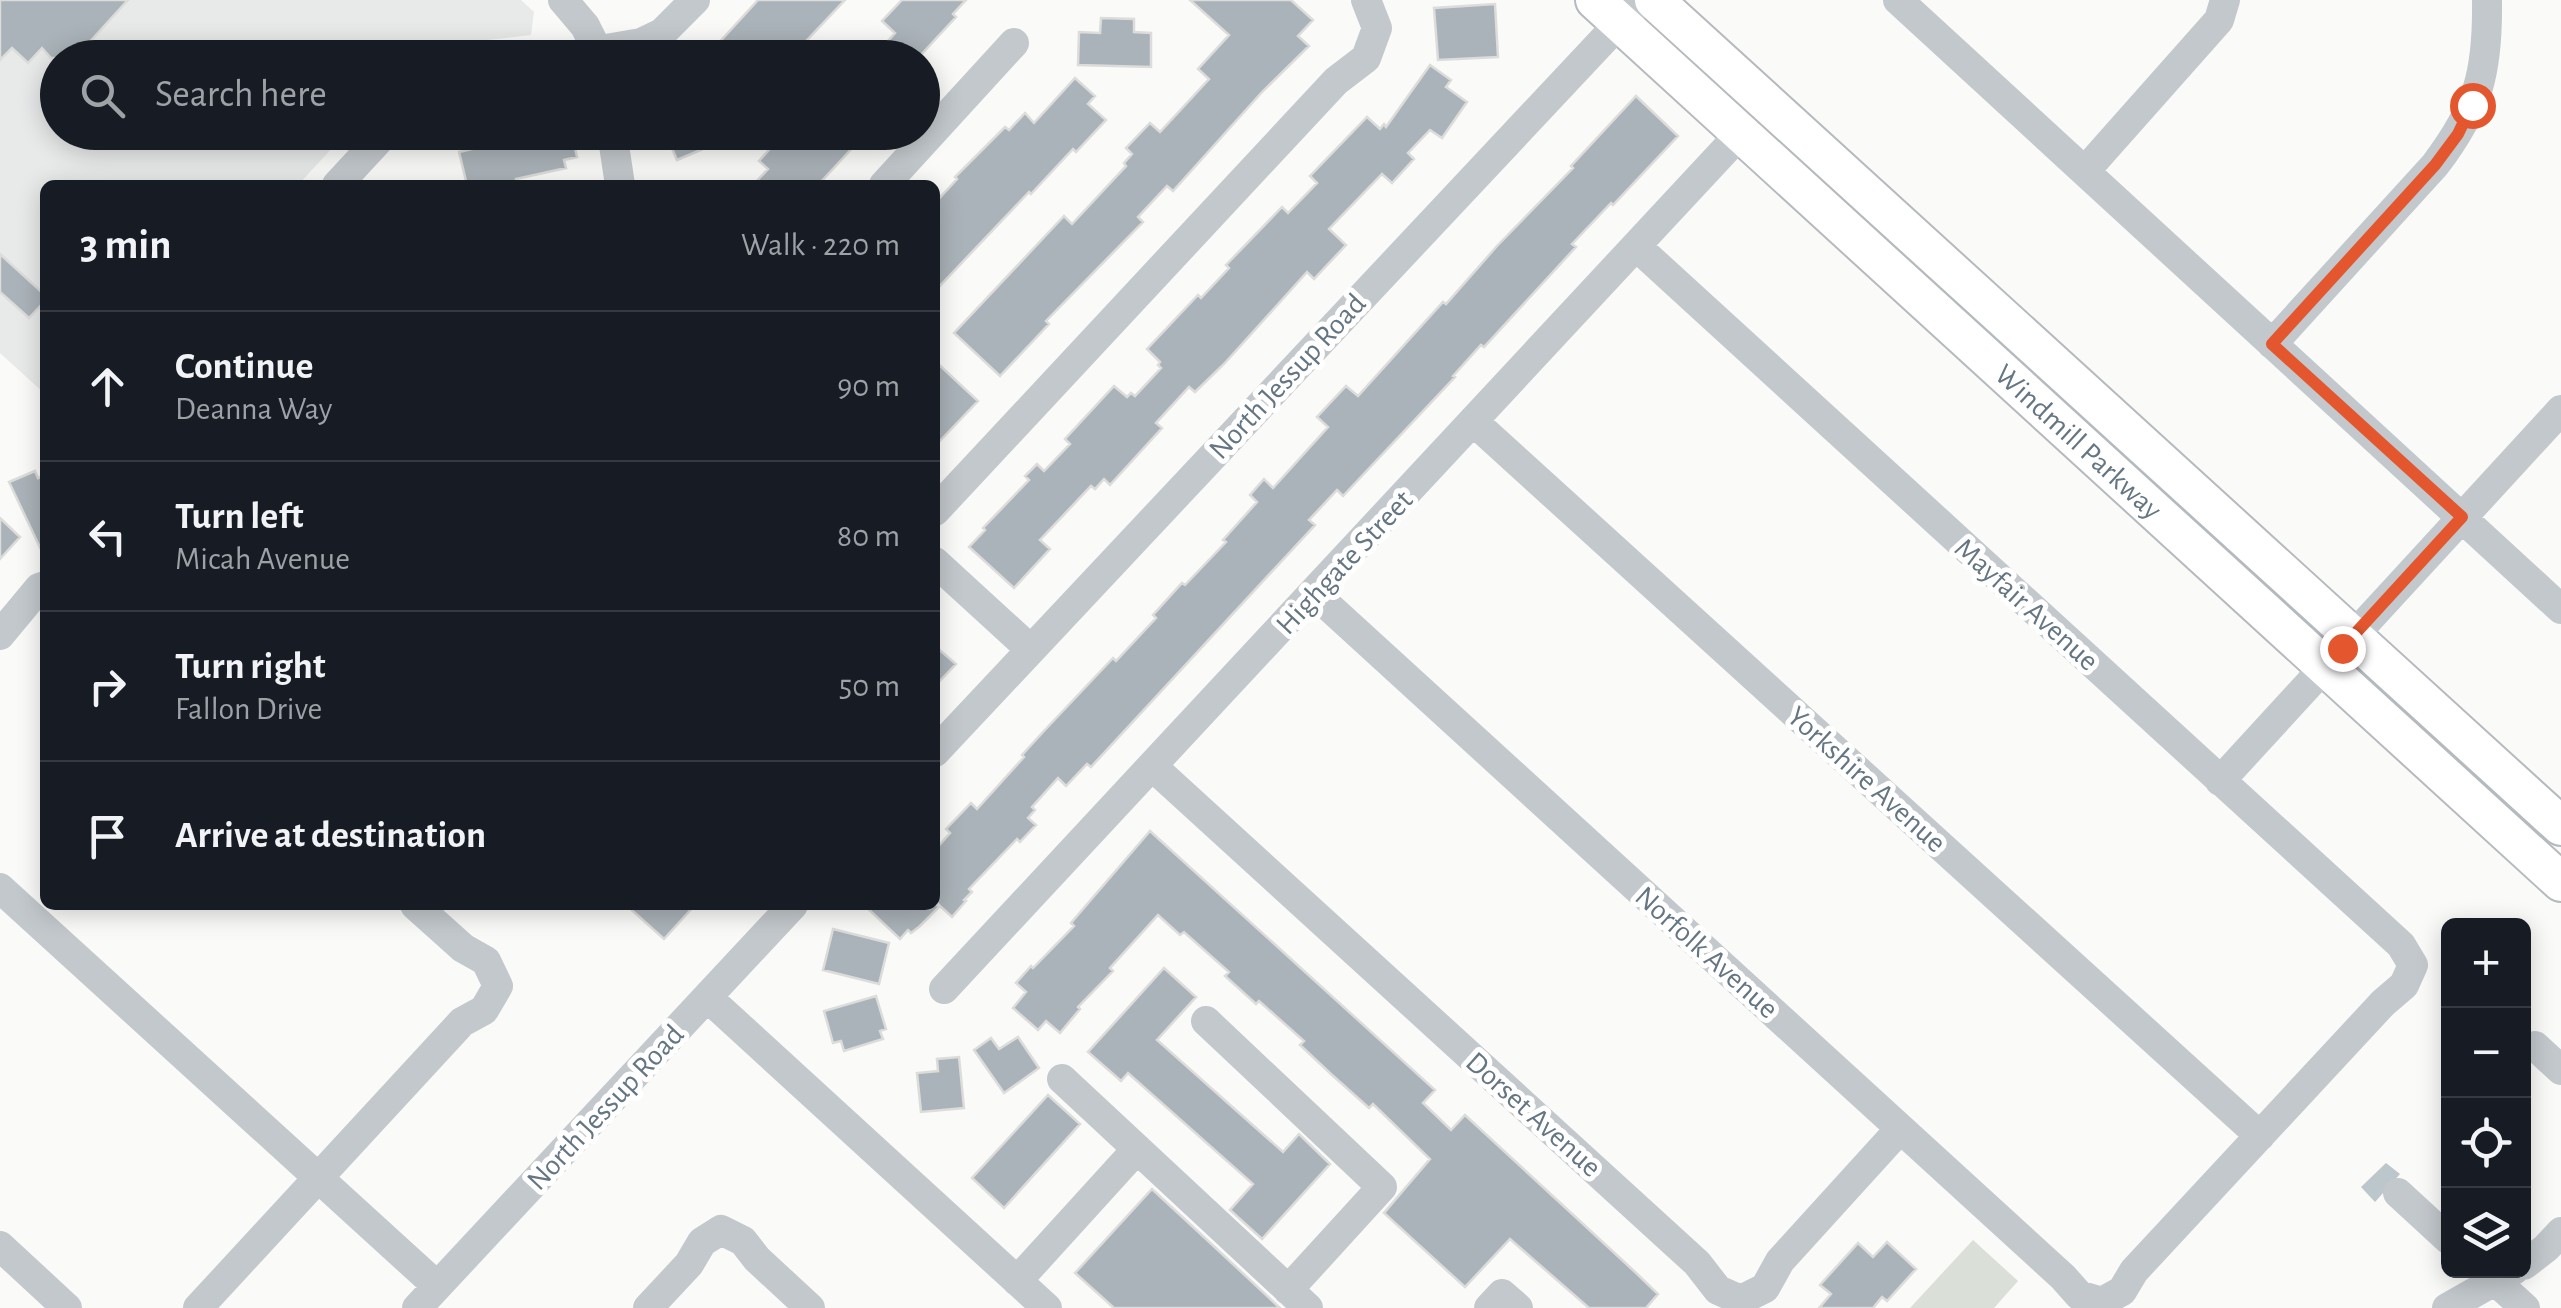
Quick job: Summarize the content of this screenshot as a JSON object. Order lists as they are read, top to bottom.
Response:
{
  "streets": {
    "main road": ["Windmill Parkway"],
    "street": [
      "North Jessup Road",
      "Highgate Street",
      "Mayfair Avenue",
      "Yorkshire Avenue",
      "Norfolk Avenue",
      "Dorset Avenue"
    ]
  },
  "crossings": [
    ["North Jessup Road", "Windmill Parkway"],
    ["Windmill Parkway", "Highgate Street"],
    ["Highgate Street", "Mayfair Avenue"],
    ["Highgate Street", "Yorkshire Avenue"],
    ["Highgate Street", "Norfolk Avenue"],
    ["Highgate Street", "Dorset Avenue"],
    ["Mayfair Avenue", "Yorkshire Avenue"],
    ["Mayfair Avenue", "Norfolk Avenue"],
    ["Yorkshire Avenue", "Norfolk Avenue"],
    ["Norfolk Avenue", "Dorset Avenue"]
  ],
  "page": {
    "search": "Search here",
    "heading": ["3 min", "Walk · 220 m"],
    "list": [
      ["Continue", "Deanna Way", "90 m"],
      ["Turn left", "Micah Avenue", "80 m"],
      ["Turn right", "Fallon Drive", "50 m"],
      "Arrive at destination"
    ],
    "map_buttons": ["+", "−"]
  }
}
